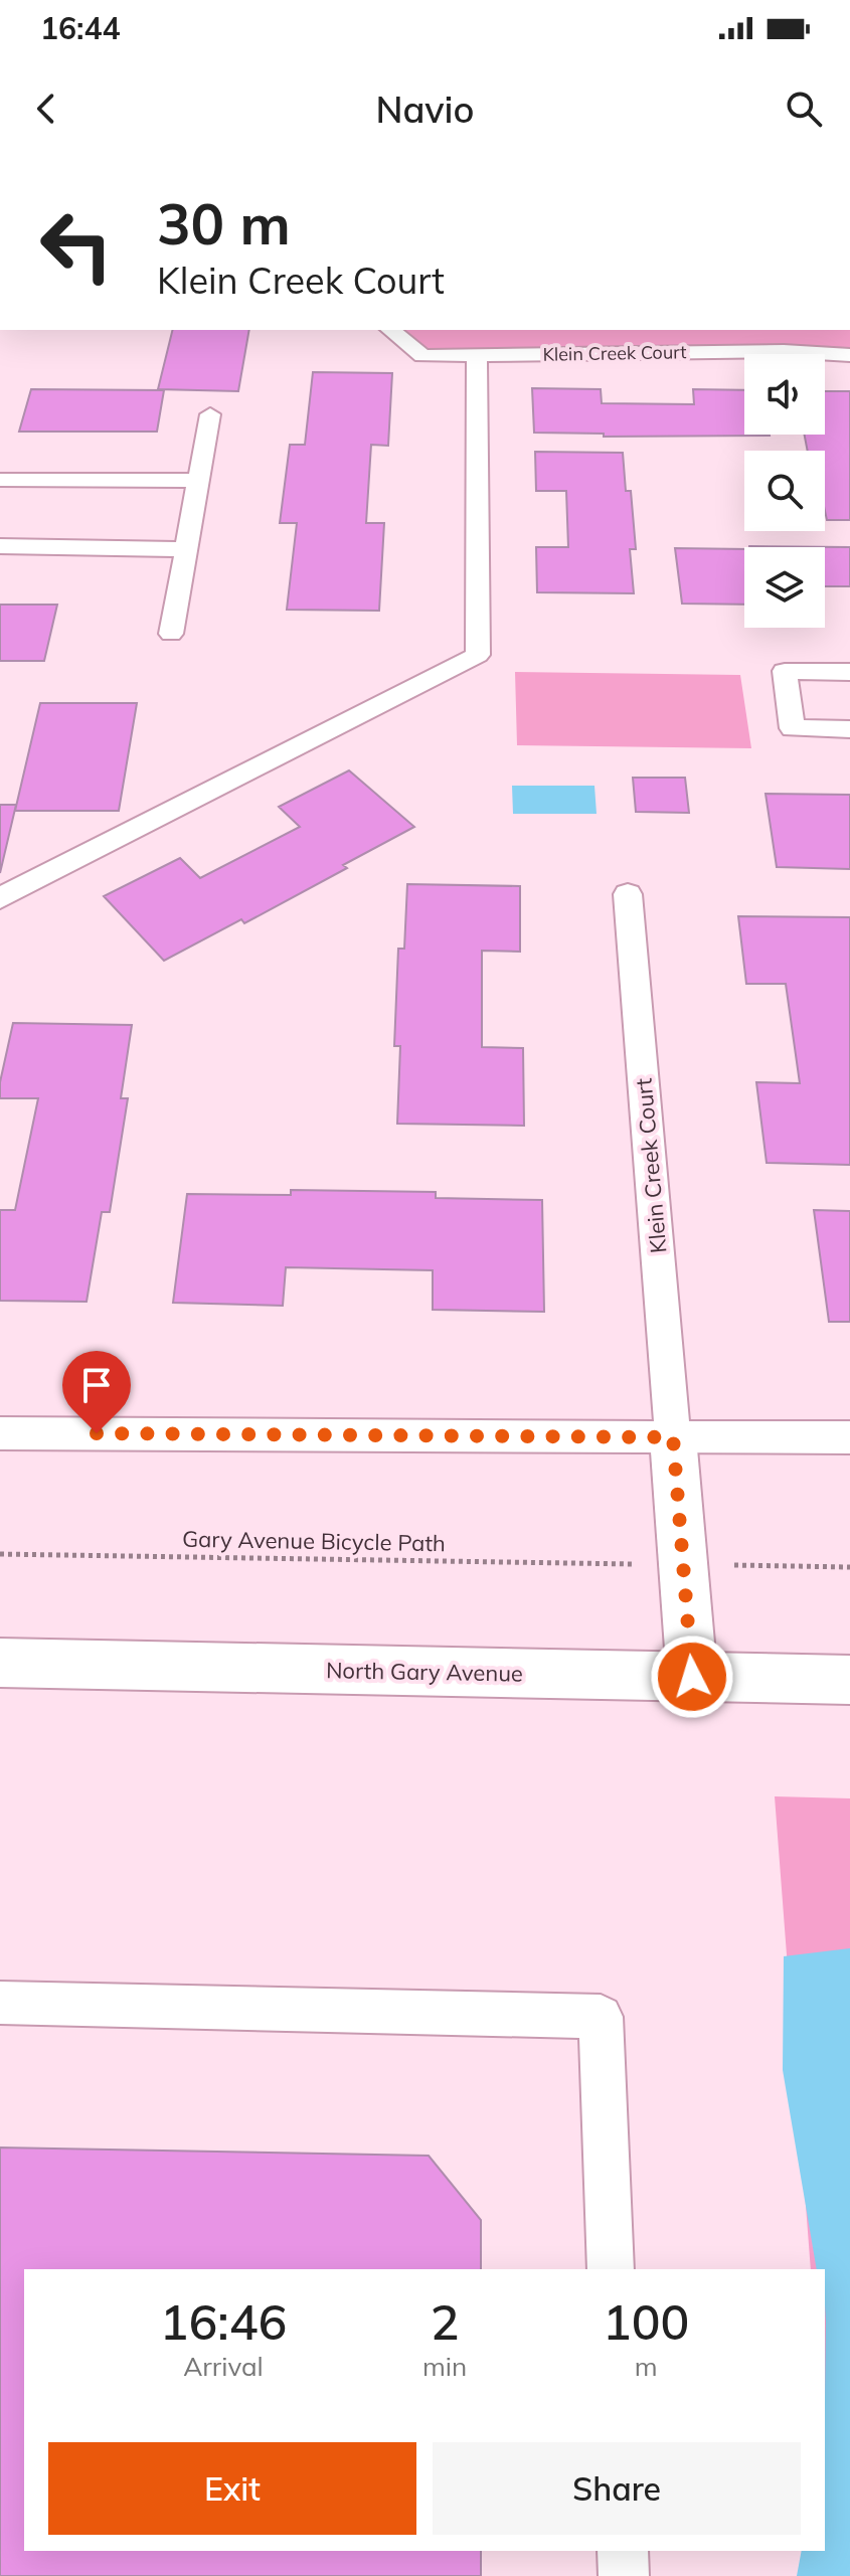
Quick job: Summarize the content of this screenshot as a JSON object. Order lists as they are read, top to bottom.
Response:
{
  "streets": {
    "street": ["Klein Creek Court", "North Gary Avenue"],
    "path": ["Gary Avenue Bicycle Path"]
  },
  "crossings": [
    ["Klein Creek Court", "North Gary Avenue"]
  ],
  "page": {
    "status": "16:44",
    "header": "Navio",
    "turn": ["30 m", "Klein Creek Court"],
    "eta": [
      "16:46",
      "Arrival",
      "2",
      "min",
      "100",
      "m"
    ],
    "buttons": ["Exit", "Share"]
  }
}
